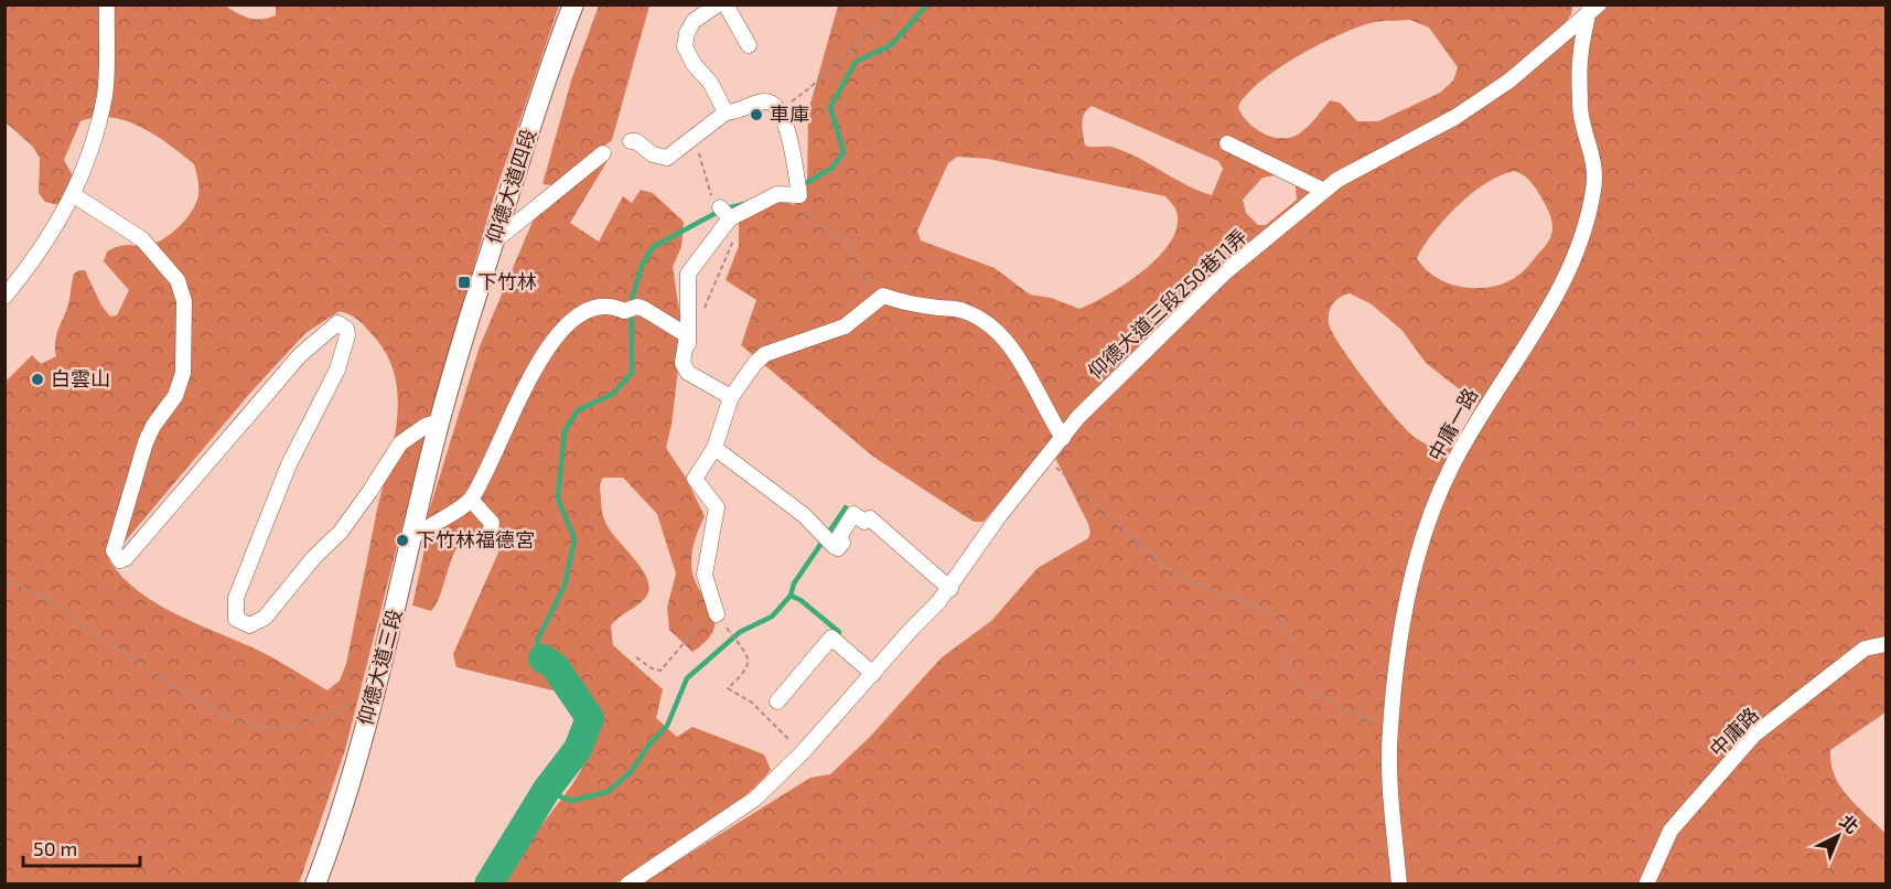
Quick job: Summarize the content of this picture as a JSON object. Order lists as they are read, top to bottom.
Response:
{
  "streets": {
    "main road": ["仰德大道四段", "仰德大道三段"],
    "street": ["仰德大道三段250巷11弄", "中庸一路", "中庸路"]
  },
  "crossings": [
    ["仰德大道四段", "仰德大道三段"],
    ["仰德大道三段250巷11弄", "中庸一路"]
  ],
  "places": {
    "other": ["車庫", "白雲山", "下竹林福德宮"],
    "transit": ["下竹林"]
  },
  "scale_bar": "50 m",
  "north": "top right"
}
